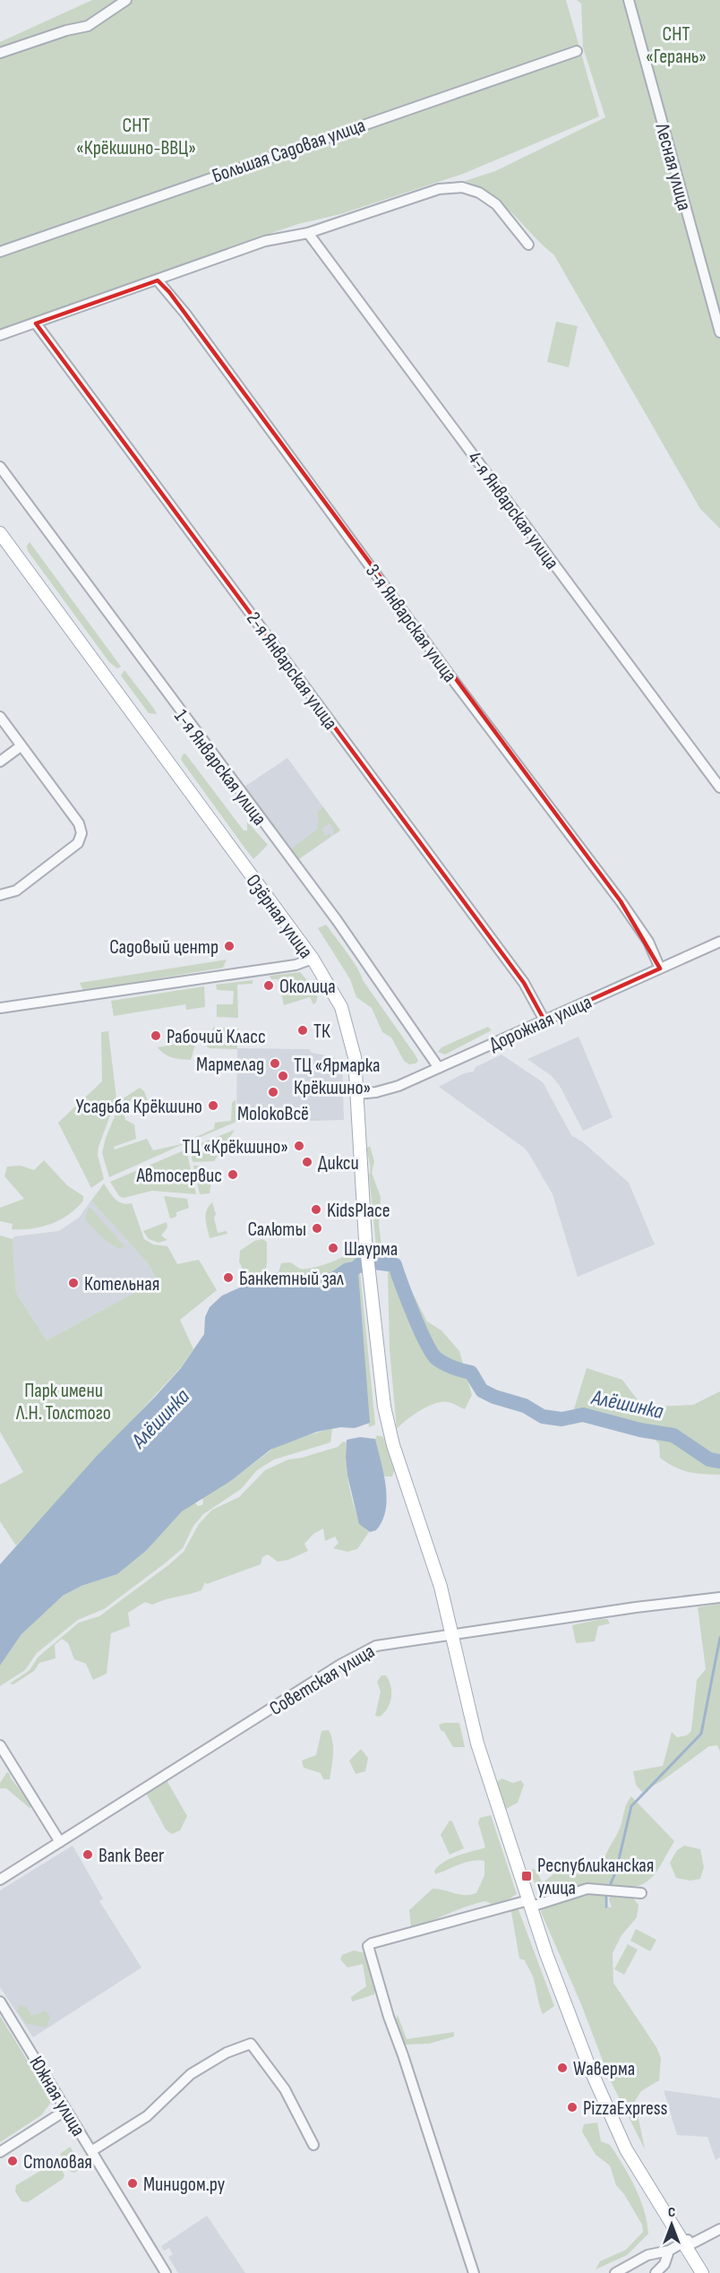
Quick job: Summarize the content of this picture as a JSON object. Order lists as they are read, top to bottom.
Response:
{
  "streets": {
    "main road": ["Озёрная улица"],
    "street": [
      "Большая Садовая улица",
      "Лесная улица",
      "4-я Январская улица",
      "3-я Январская улица",
      "2-я Январская улица",
      "1-я Январская улица",
      "Дорожная улица",
      "Советская улица",
      "Южная улица"
    ]
  },
  "crossings": [
    ["3-я Январская улица", "Дорожная улица"],
    ["2-я Январская улица", "Дорожная улица"],
    ["1-я Январская улица", "Дорожная улица"],
    ["Озёрная улица", "Дорожная улица"],
    ["Озёрная улица", "Советская улица"]
  ],
  "water": ["Алёшинка"],
  "parks": ["СНТ «Герань»", "СНТ «Крёкшино-ВВЦ»", "Парк имени Л.Н. Толстого"],
  "places": {
    "other": [
      "Садовый центр",
      "Околица",
      "ТК",
      "Рабочий Класс",
      "Мармелад",
      "ТЦ «Ярмарка Крёкшино»",
      "MolokoВсё",
      "Усадьба Крёкшино",
      "ТЦ «Крёкшино»",
      "Дикси",
      "Автосервис",
      "KidsPlace",
      "Салюты",
      "Шаурма",
      "Банкетный зал",
      "Котельная",
      "Bank Beer",
      "Wаверма",
      "PizzaExpress",
      "Столовая",
      "Минидом.ру"
    ],
    "transit": ["Республиканская улица"]
  },
  "north": "top"
}
